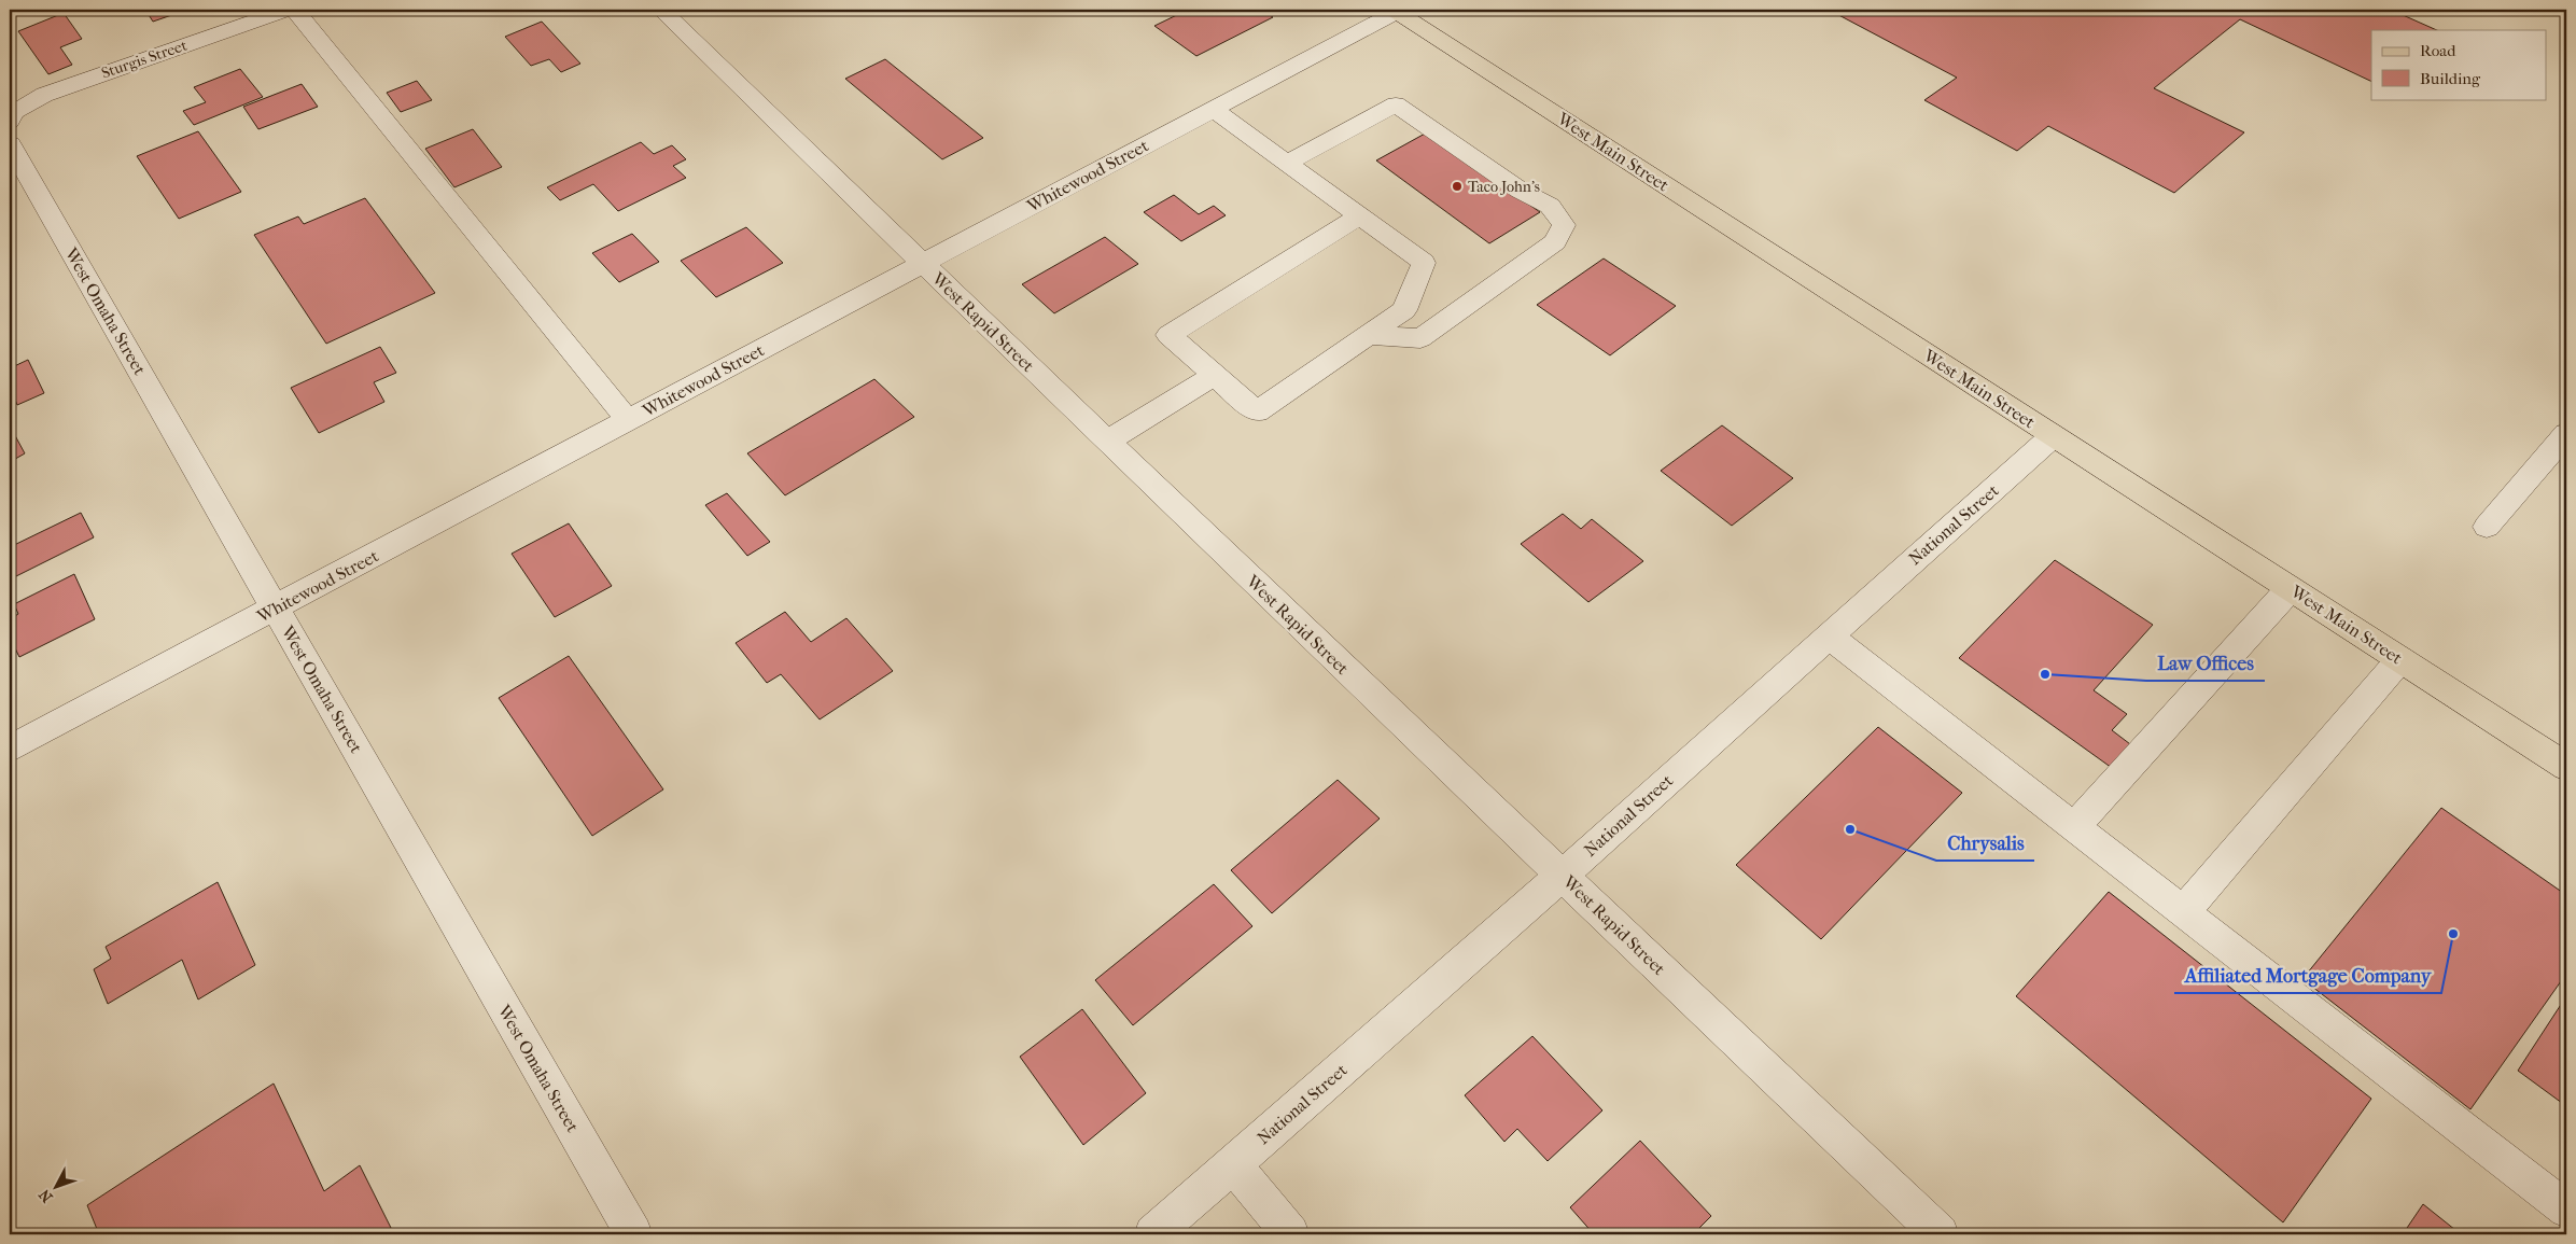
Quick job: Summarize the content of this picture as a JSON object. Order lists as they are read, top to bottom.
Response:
{
  "streets": {
    "main road": ["West Main Street"],
    "street": [
      "Sturgis Street",
      "Whitewood Street",
      "West Omaha Street",
      "West Rapid Street",
      "National Street"
    ]
  },
  "crossings": [
    ["West Main Street", "Whitewood Street"],
    ["West Main Street", "National Street"],
    ["Whitewood Street", "West Omaha Street"],
    ["Whitewood Street", "West Rapid Street"],
    ["West Rapid Street", "National Street"]
  ],
  "places": [
    "Taco John's",
    "Law Offices",
    "Chrysalis",
    "Affiliated Mortgage Company"
  ],
  "legend": ["Road", "Building"],
  "north": "bottom left"
}
